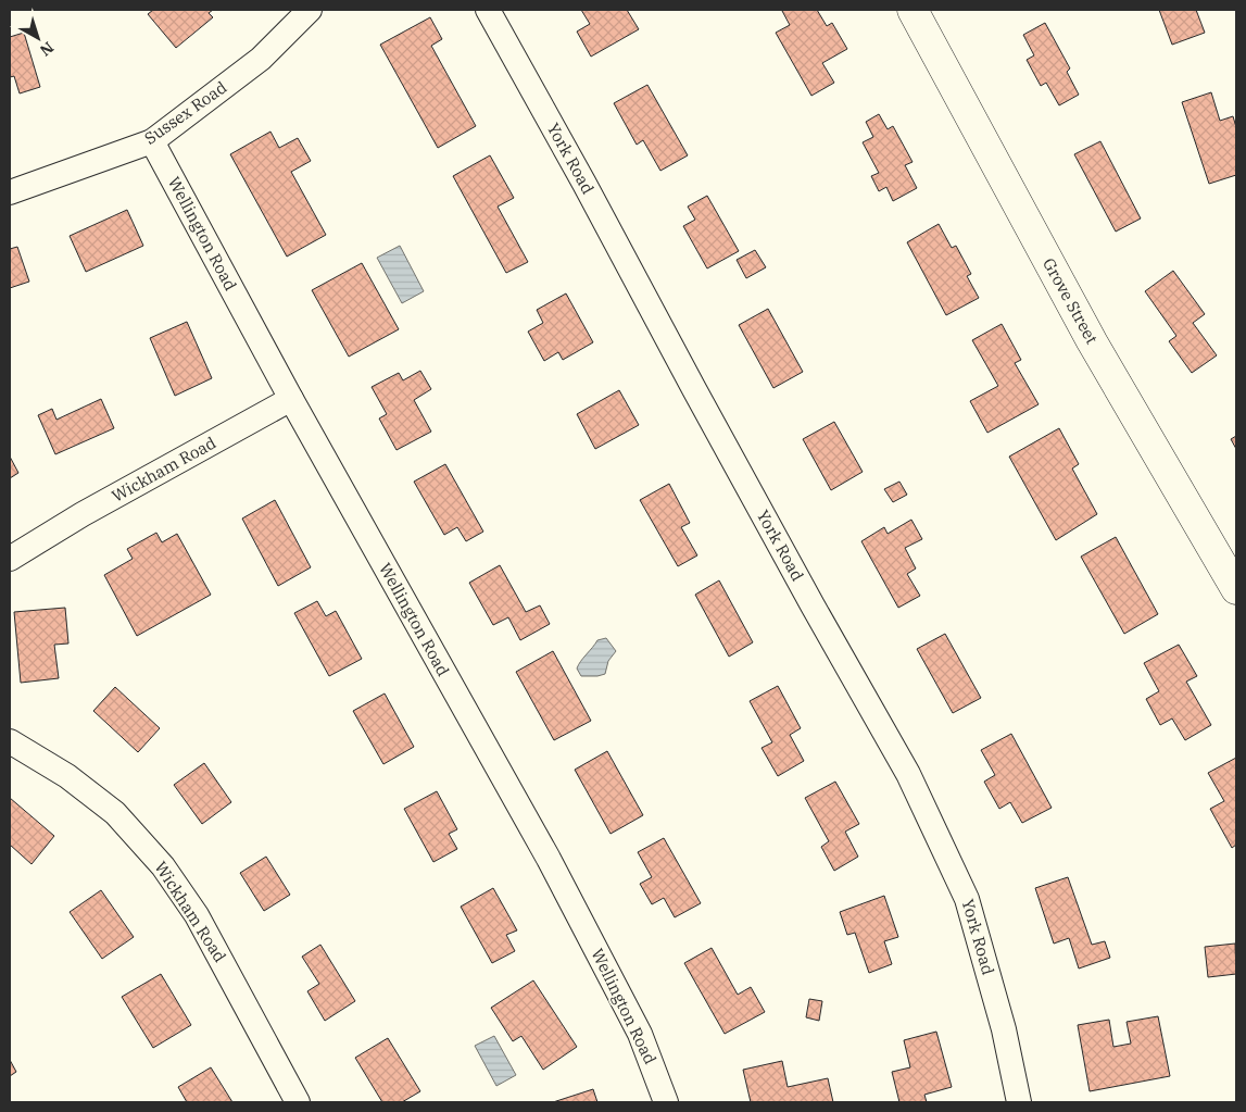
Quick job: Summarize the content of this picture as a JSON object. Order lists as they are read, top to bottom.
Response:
{
  "streets": {
    "street": [
      "Sussex Road",
      "York Road",
      "Wellington Road",
      "Grove Street",
      "Wickham Road"
    ]
  },
  "crossings": [
    ["Sussex Road", "Wellington Road"],
    ["Wellington Road", "Wickham Road"]
  ],
  "north": "bottom right"
}
